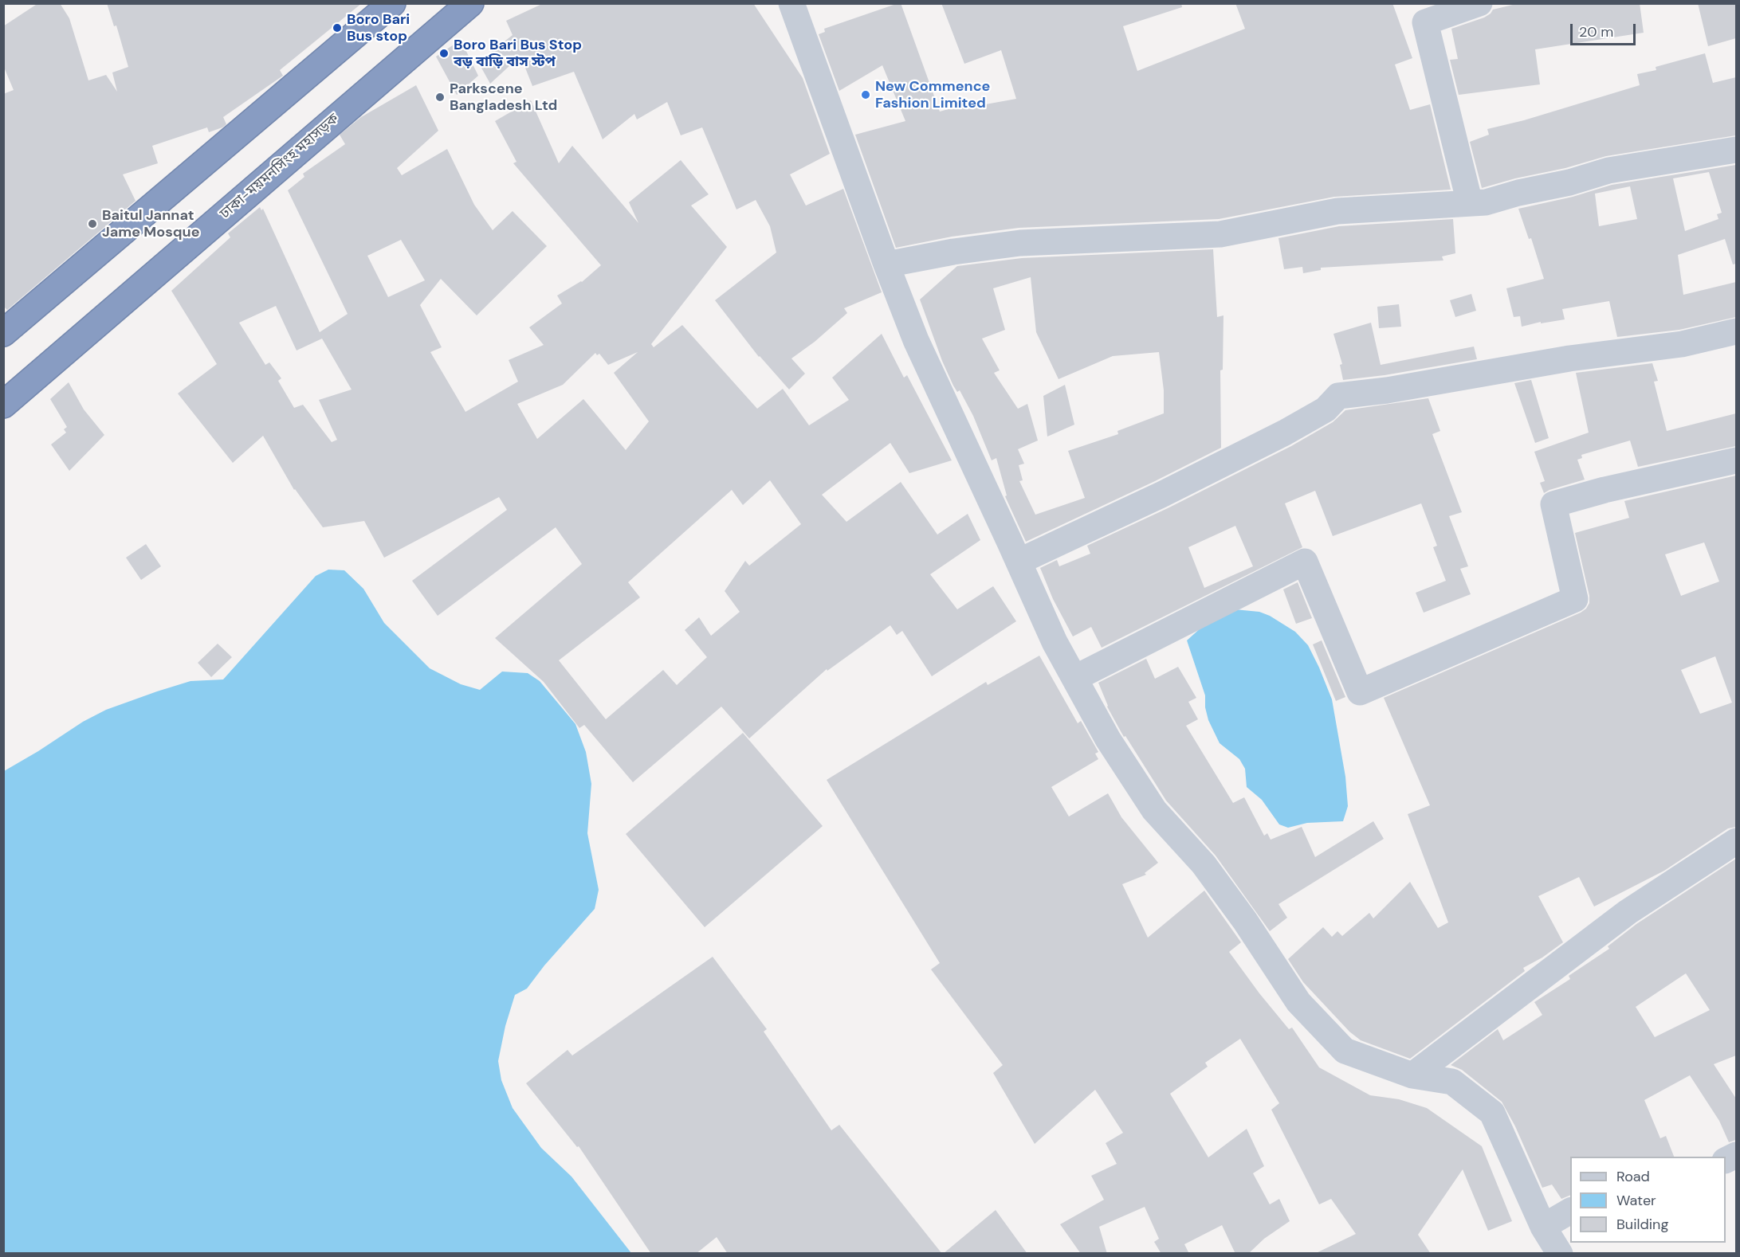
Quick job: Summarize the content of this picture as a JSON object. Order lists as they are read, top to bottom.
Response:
{
  "streets": {
    "highway": ["ঢাকা-ময়মনসিংহ মহাসড়ক"]
  },
  "places": [
    "Boro Bari Bus stop",
    "Boro Bari Bus Stop বড় বাড়ি বাস স্টপ",
    "New Commence Fashion Limited",
    "Parkscene Bangladesh Ltd",
    "Baitul Jannat Jame Mosque"
  ],
  "legend": ["Road", "Water", "Building"],
  "scale_bar": "20 m"
}
